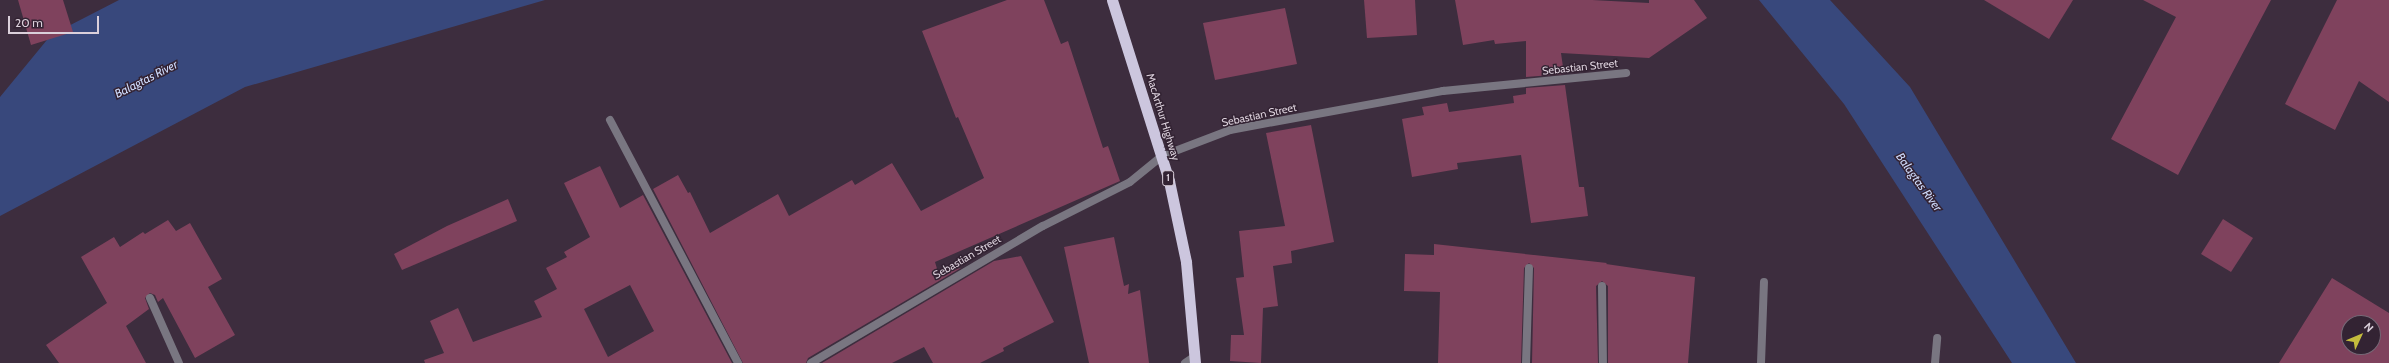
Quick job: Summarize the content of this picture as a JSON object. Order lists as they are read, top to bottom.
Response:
{
  "streets": {
    "highway": ["MacArthur Highway", "1"],
    "street": ["Sebastian Street"]
  },
  "crossings": [
    ["Sebastian Street", "MacArthur Highway"]
  ],
  "water": ["Balagtas River"],
  "scale_bar": "20 m",
  "north": "top right"
}
